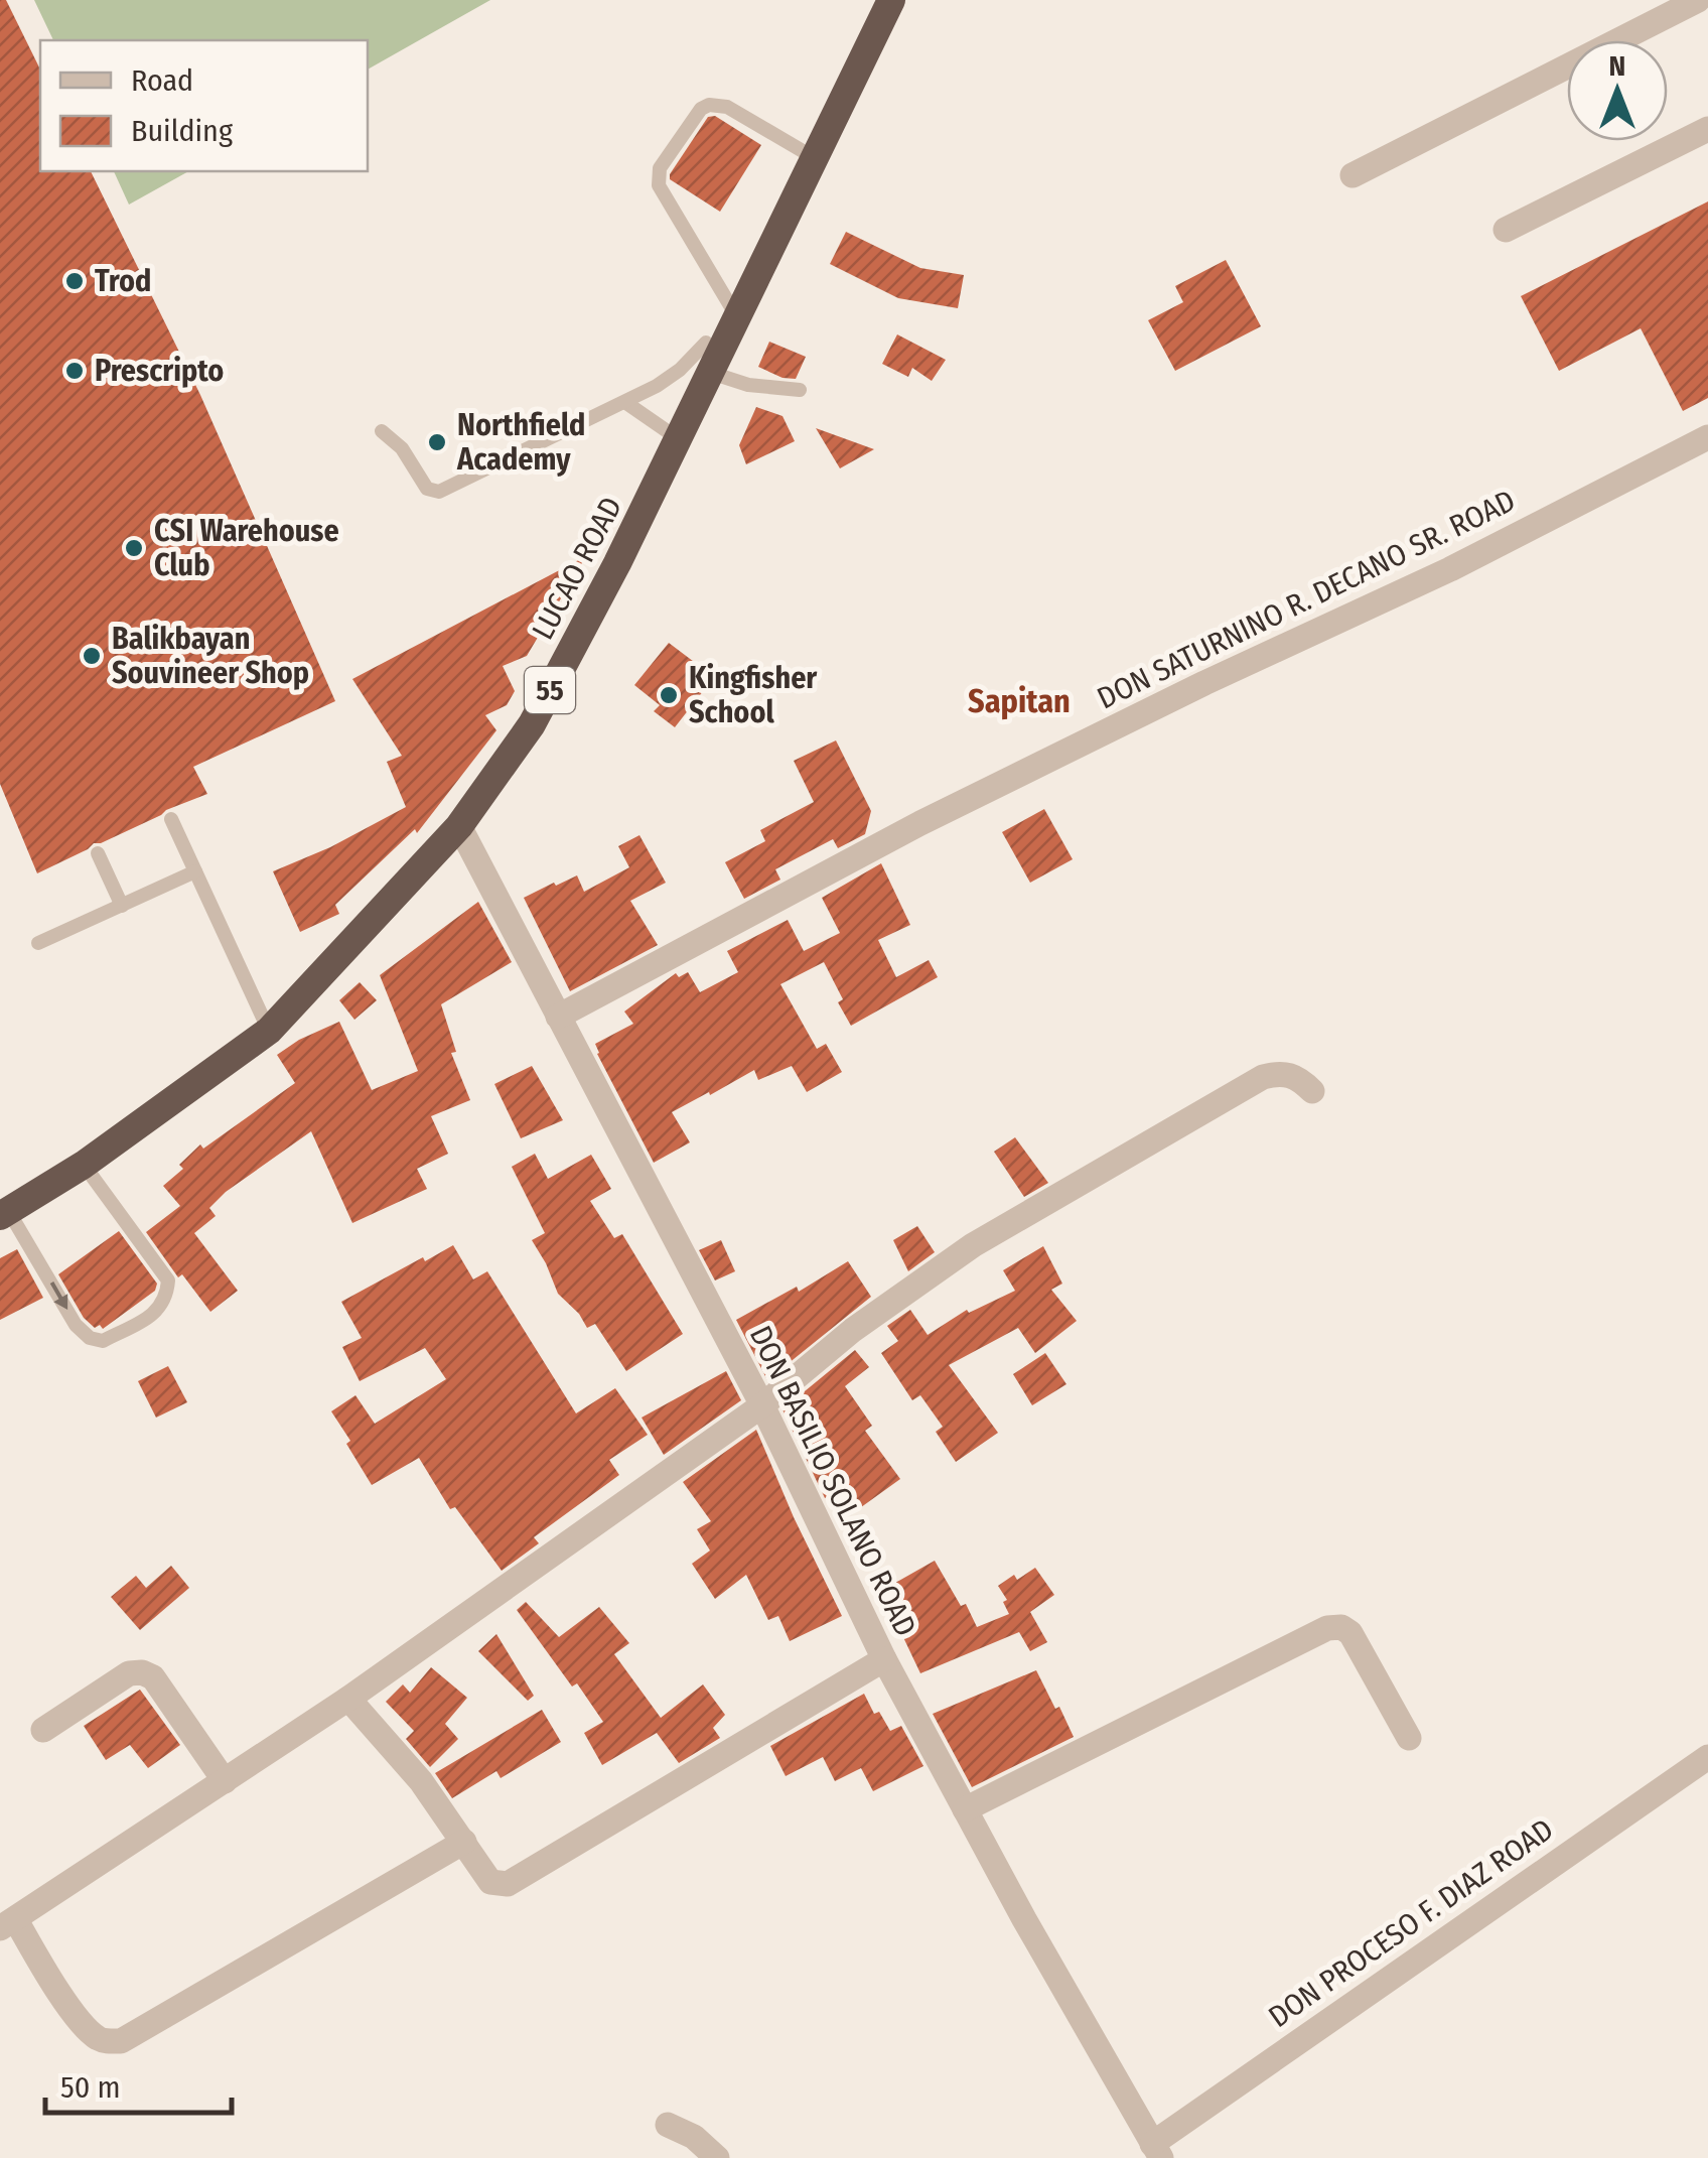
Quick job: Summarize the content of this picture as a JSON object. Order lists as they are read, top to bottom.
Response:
{
  "streets": {
    "highway": ["LUCAO ROAD", "55"],
    "street": ["DON SATURNINO R. DECANO SR. ROAD", "DON BASILIO SOLANO ROAD", "DON PROCESO F. DIAZ ROAD"]
  },
  "crossings": [
    ["LUCAO ROAD", "DON BASILIO SOLANO ROAD"],
    ["DON SATURNINO R. DECANO SR. ROAD", "DON BASILIO SOLANO ROAD"],
    ["DON BASILIO SOLANO ROAD", "DON PROCESO F. DIAZ ROAD"]
  ],
  "districts": ["Sapitan"],
  "places": [
    "Trod",
    "Prescripto",
    "Northfield Academy",
    "CSI Warehouse Club",
    "Balikbayan Souvineer Shop",
    "Kingfisher School"
  ],
  "legend": ["Road", "Building"],
  "scale_bar": "50 m",
  "north": "top"
}
